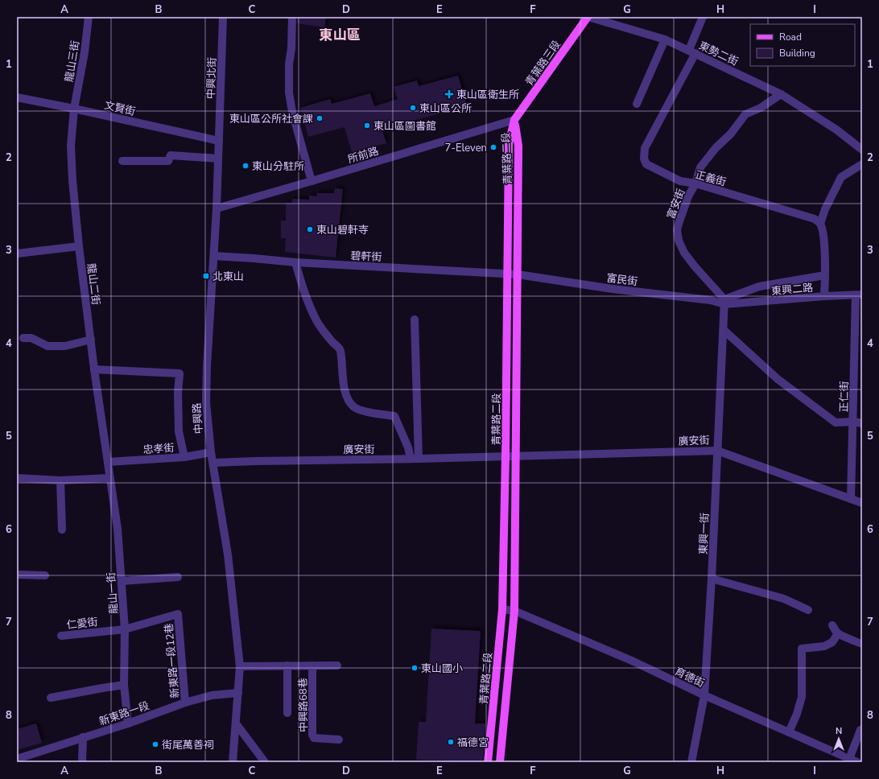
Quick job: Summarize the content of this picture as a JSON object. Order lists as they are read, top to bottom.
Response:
{
  "streets": {
    "main road": ["青葉路三段", "青葉路二段"],
    "street": [
      "東勢二街",
      "龍山三街",
      "中興北街",
      "文賢街",
      "所前路",
      "正義街",
      "富安街",
      "碧軒街",
      "富民街",
      "龍山二街",
      "東興二路",
      "正仁街",
      "中興路",
      "廣安街",
      "忠孝街",
      "東興一街",
      "龍山一街",
      "仁愛街",
      "新東路一段12巷",
      "育德街",
      "中興路68巷",
      "新東路一段"
    ]
  },
  "crossings": [
    ["東勢二街", "青葉路三段"],
    ["東勢二街", "正義街"],
    ["東勢二街", "富安街"],
    ["龍山三街", "文賢街"],
    ["龍山三街", "龍山二街"],
    ["青葉路三段", "所前路"],
    ["青葉路三段", "青葉路二段"],
    ["中興北街", "文賢街"],
    ["中興北街", "中興路"],
    ["文賢街", "龍山二街"],
    ["文賢街", "中興路"],
    ["所前路", "青葉路二段"],
    ["所前路", "中興路"],
    ["青葉路二段", "碧軒街"],
    ["青葉路二段", "富民街"],
    ["青葉路二段", "廣安街"],
    ["青葉路二段", "育德街"],
    ["正義街", "富安街"],
    ["富安街", "富民街"],
    ["富安街", "東興二路"],
    ["富安街", "東興一街"],
    ["碧軒街", "富民街"],
    ["碧軒街", "中興路"],
    ["富民街", "東興二路"],
    ["富民街", "東興一街"],
    ["龍山二街", "忠孝街"],
    ["龍山二街", "龍山一街"],
    ["東興二路", "正仁街"],
    ["東興二路", "東興一街"],
    ["正仁街", "廣安街"],
    ["中興路", "廣安街"],
    ["中興路", "忠孝街"],
    ["中興路", "新東路一段"],
    ["廣安街", "東興一街"],
    ["忠孝街", "龍山一街"],
    ["東興一街", "育德街"],
    ["龍山一街", "仁愛街"],
    ["龍山一街", "新東路一段12巷"],
    ["龍山一街", "新東路一段"],
    ["仁愛街", "新東路一段12巷"],
    ["新東路一段12巷", "新東路一段"]
  ],
  "districts": ["東山區"],
  "places": {
    "health": ["東山區衛生所"],
    "other": [
      "東山區公所",
      "東山區公所社會課",
      "東山區圖書館",
      "7-Eleven",
      "東山分駐所",
      "東山碧軒寺",
      "東山國小",
      "福德宮",
      "街尾萬善祠"
    ],
    "transit": ["北東山"]
  },
  "legend": ["Road", "Building"],
  "north": "top",
  "grid": {
    "columns": [
      "A",
      "B",
      "C",
      "D",
      "E",
      "F",
      "G",
      "H",
      "I"
    ],
    "rows": [
      "1",
      "2",
      "3",
      "4",
      "5",
      "6",
      "7",
      "8"
    ]
  }
}
